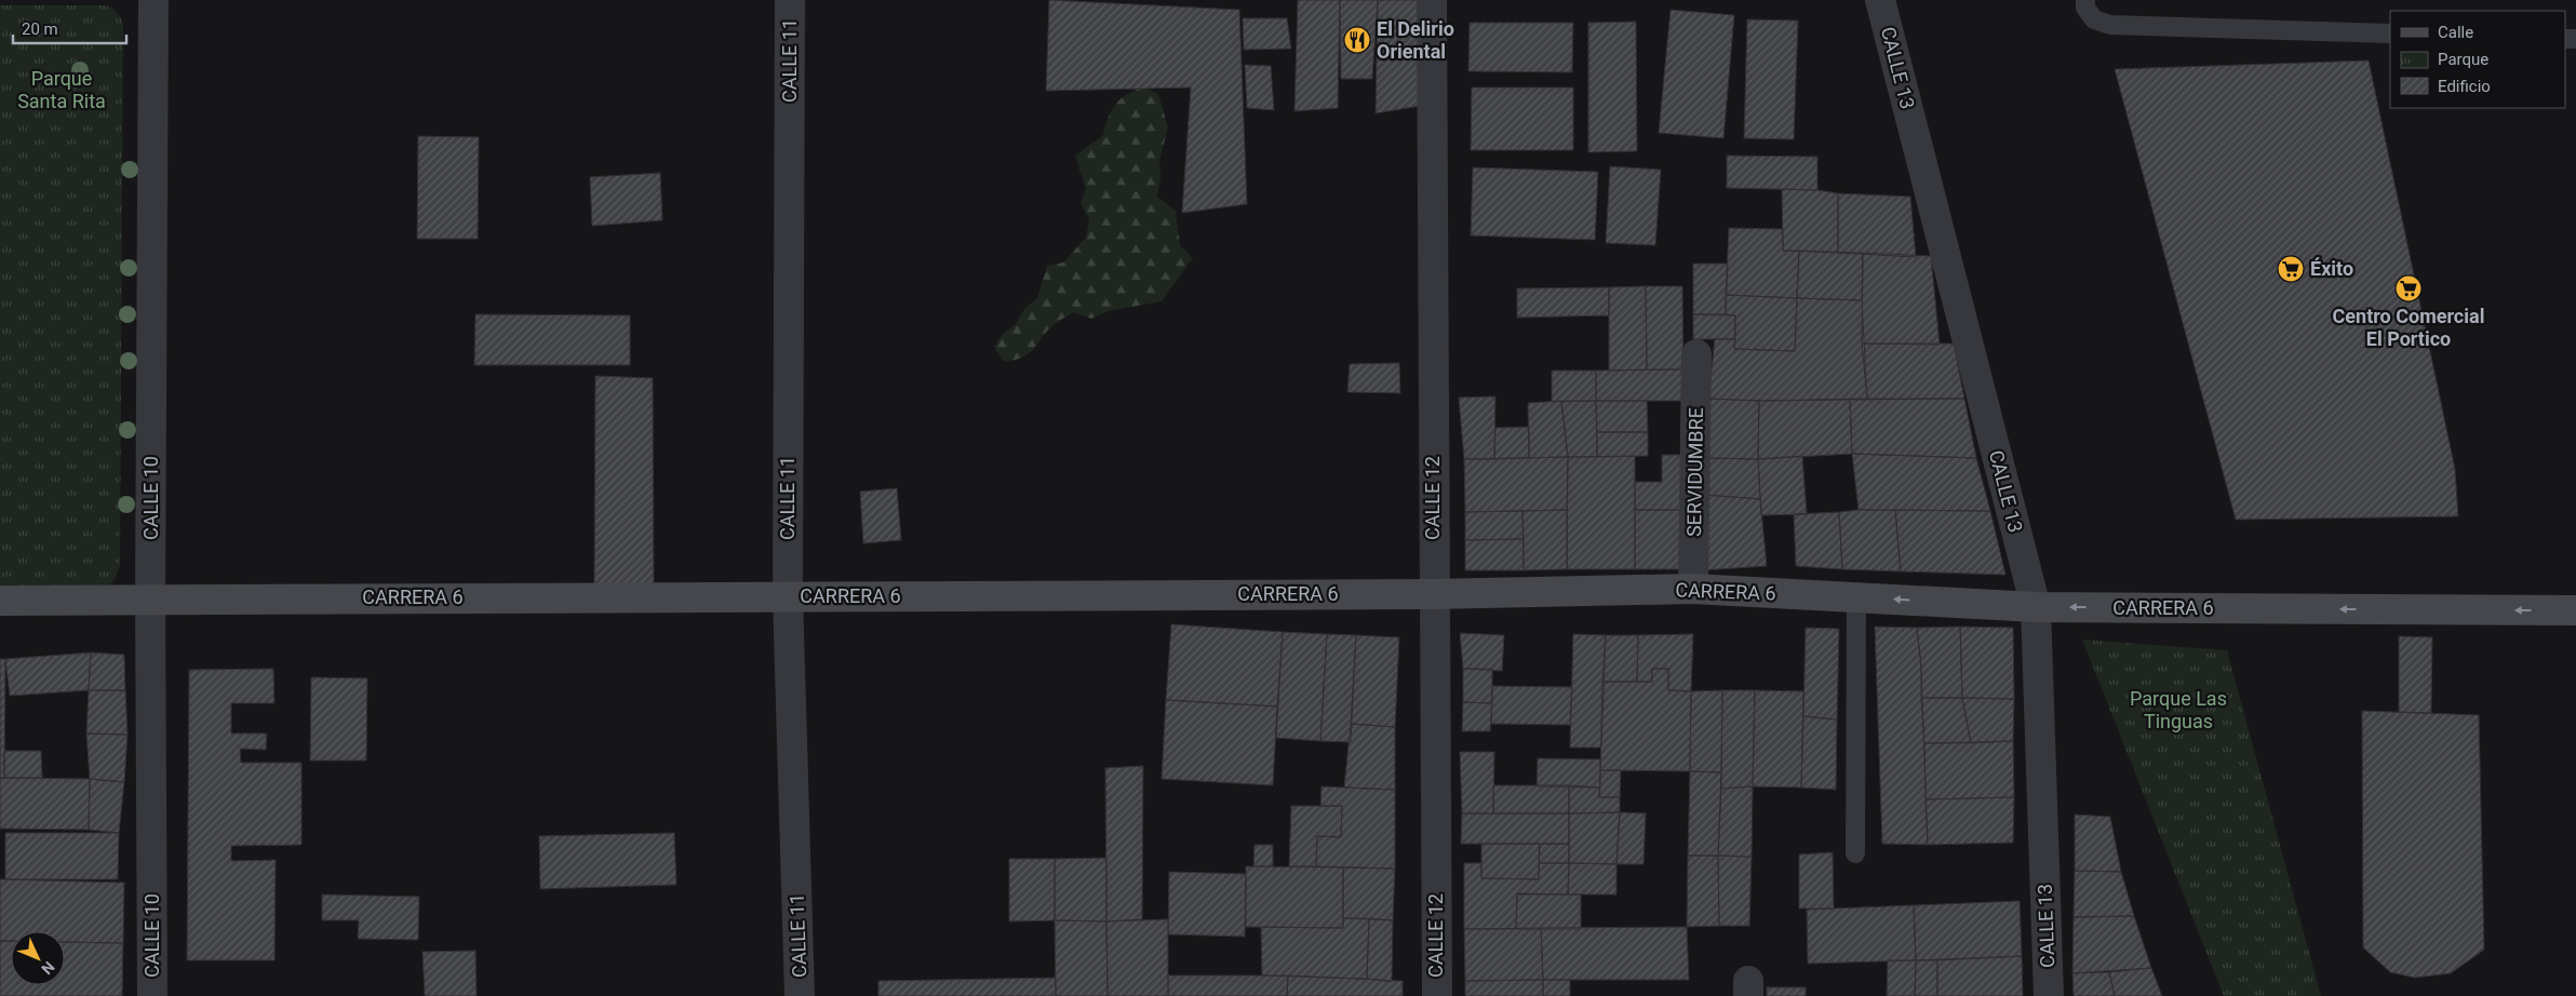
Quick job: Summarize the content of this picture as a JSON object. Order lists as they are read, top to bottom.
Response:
{
  "streets": {
    "street": [
      "CALLE 11",
      "CALLE 13",
      "SERVIDUMBRE",
      "CALLE 10",
      "CALLE 12",
      "CARRERA 6"
    ]
  },
  "crossings": [
    ["CALLE 11", "CARRERA 6"],
    ["CALLE 13", "CARRERA 6"],
    ["SERVIDUMBRE", "CARRERA 6"],
    ["CALLE 10", "CARRERA 6"],
    ["CALLE 12", "CARRERA 6"]
  ],
  "parks": ["Parque Santa Rita", "Parque Las Tinguas"],
  "places": {
    "restaurant": ["El Delirio Oriental"],
    "supermarket": ["Éxito", "Centro Comercial El Portico"]
  },
  "legend": ["Calle", "Parque", "Edificio"],
  "scale_bar": "20 m",
  "north": "bottom right"
}
